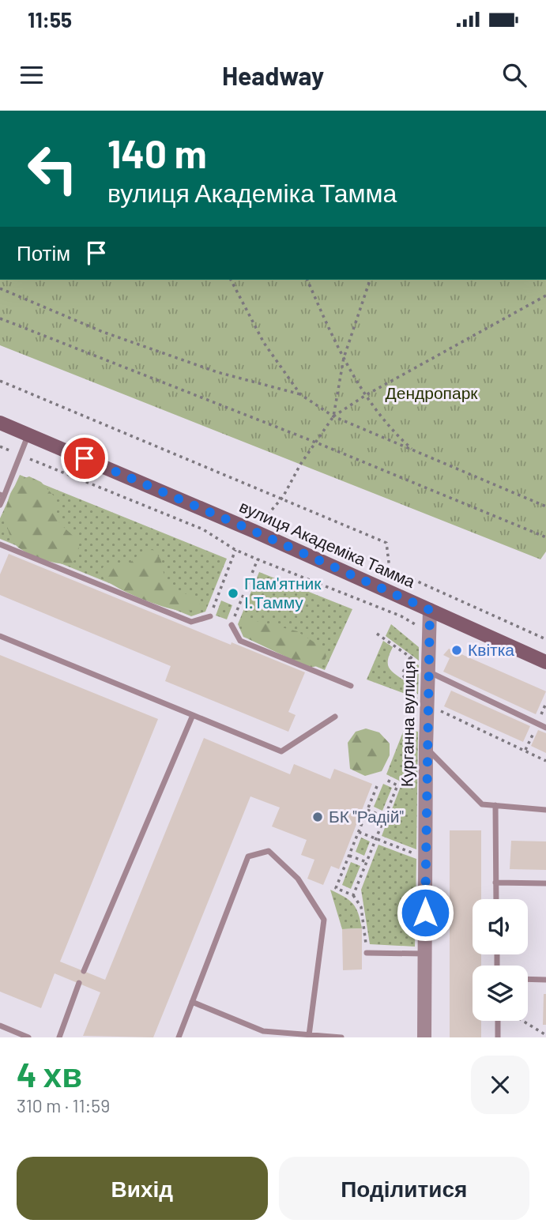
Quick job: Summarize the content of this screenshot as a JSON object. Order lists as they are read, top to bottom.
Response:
{
  "streets": {
    "main road": ["вулиця Академіка Тамма"],
    "street": ["Курганна вулиця"]
  },
  "crossings": [
    ["вулиця Академіка Тамма", "Курганна вулиця"]
  ],
  "parks": ["Дендропарк"],
  "places": ["Пам'ятник І.Тамму", "Квітка", "БК \"Радій\""],
  "page": {
    "status": "11:55",
    "header": "Headway",
    "turn": ["140 m", "вулиця Академіка Тамма"],
    "then": "Потім",
    "heading": ["4 хв", "310 m · 11:59"],
    "buttons": ["Вихід", "Поділитися"]
  }
}
